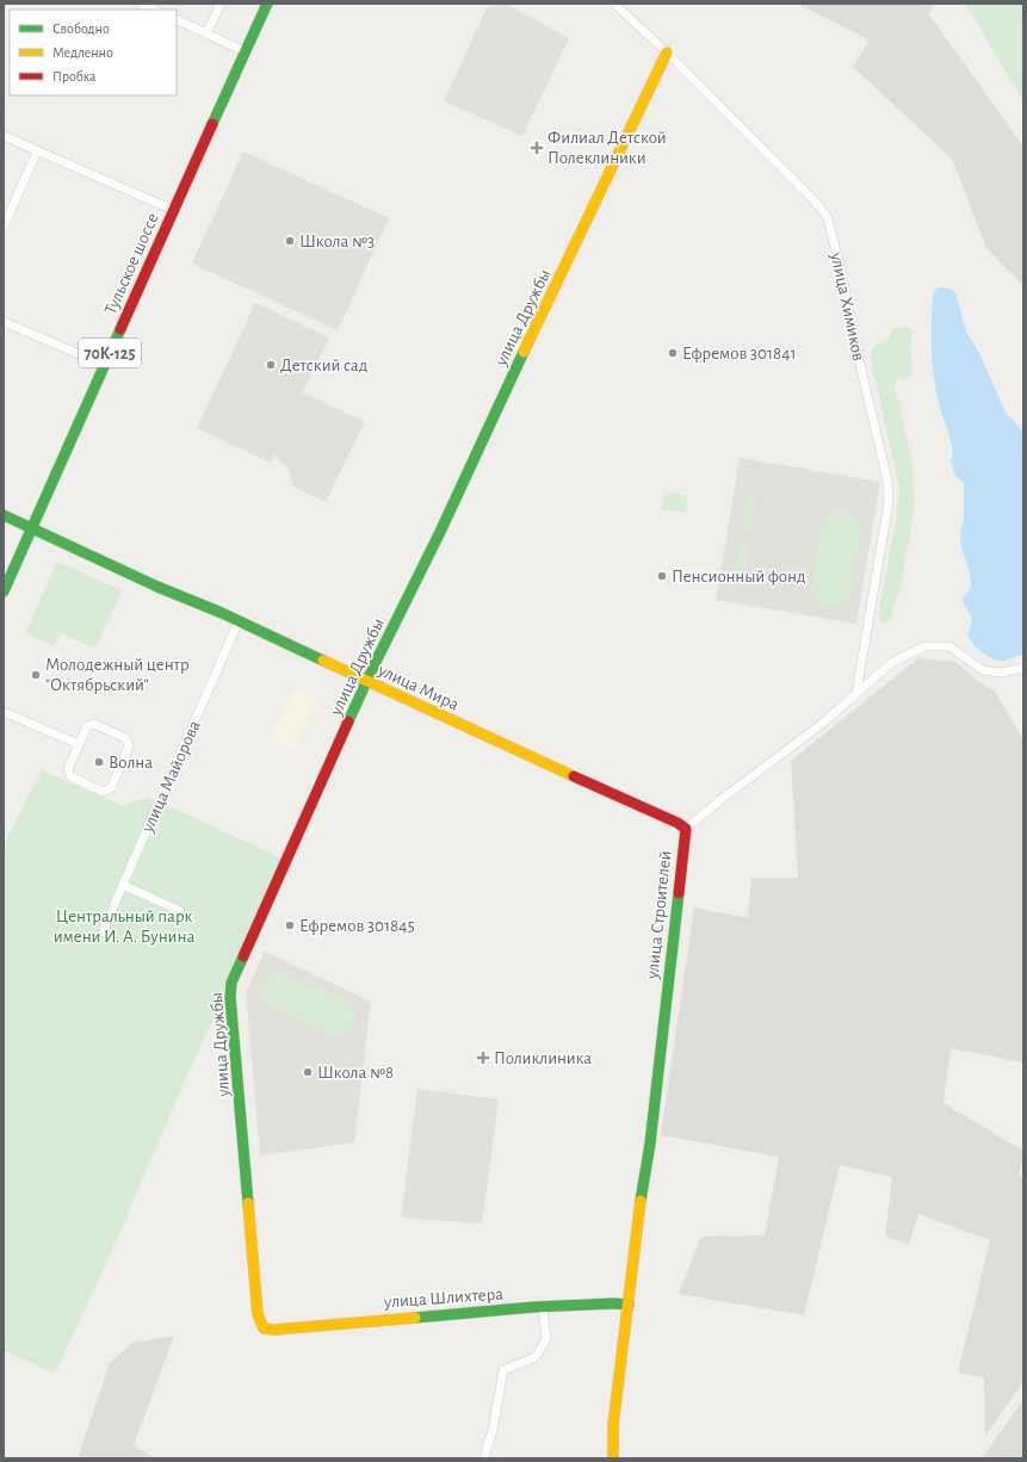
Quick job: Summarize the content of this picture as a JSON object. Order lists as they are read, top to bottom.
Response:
{
  "streets": {
    "street": [
      "Тульское шоссе",
      "улица Химиков",
      "улица Дружбы",
      "70К-125",
      "улица Мира",
      "улица Майорова",
      "улица Строителей",
      "улица Шлихтера"
    ]
  },
  "crossings": [
    ["Тульское шоссе", "улица Мира"],
    ["улица Химиков", "улица Дружбы"],
    ["улица Химиков", "улица Строителей"],
    ["улица Дружбы", "улица Мира"],
    ["улица Дружбы", "улица Шлихтера"],
    ["улица Мира", "улица Майорова"],
    ["улица Мира", "улица Строителей"],
    ["улица Строителей", "улица Шлихтера"]
  ],
  "parks": ["Центральный парк имени И. А. Бунина"],
  "places": {
    "health": ["Филиал Детской Полеклиники", "Поликлиника"],
    "other": [
      "Школа №3",
      "Ефремов 301841",
      "Детский сад",
      "Пенсионный фонд",
      "Молодежный центр \"Октябрьский\"",
      "Волна",
      "Ефремов 301845",
      "Школа №8"
    ]
  },
  "legend": ["Свободно", "Медленно", "Пробка"]
}
